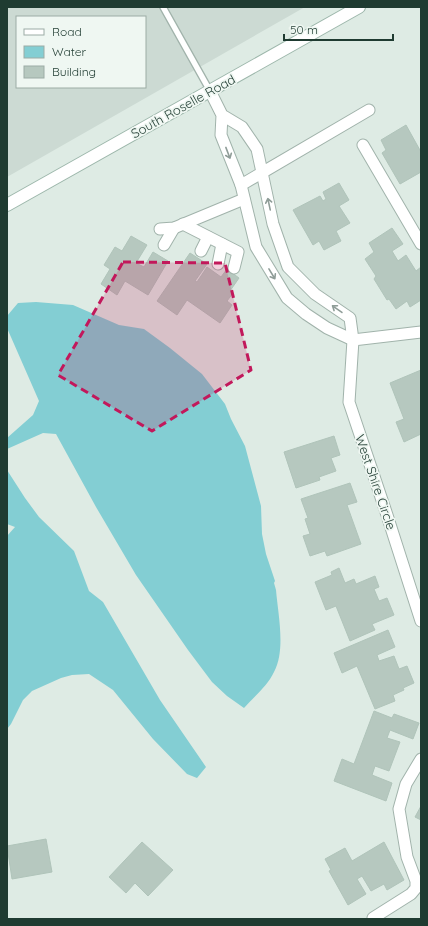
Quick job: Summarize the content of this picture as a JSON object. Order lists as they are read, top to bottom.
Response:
{
  "streets": {
    "main road": ["South Roselle Road"],
    "street": ["West Shire Circle"]
  },
  "legend": ["Road", "Water", "Building"],
  "scale_bar": "50 m"
}
